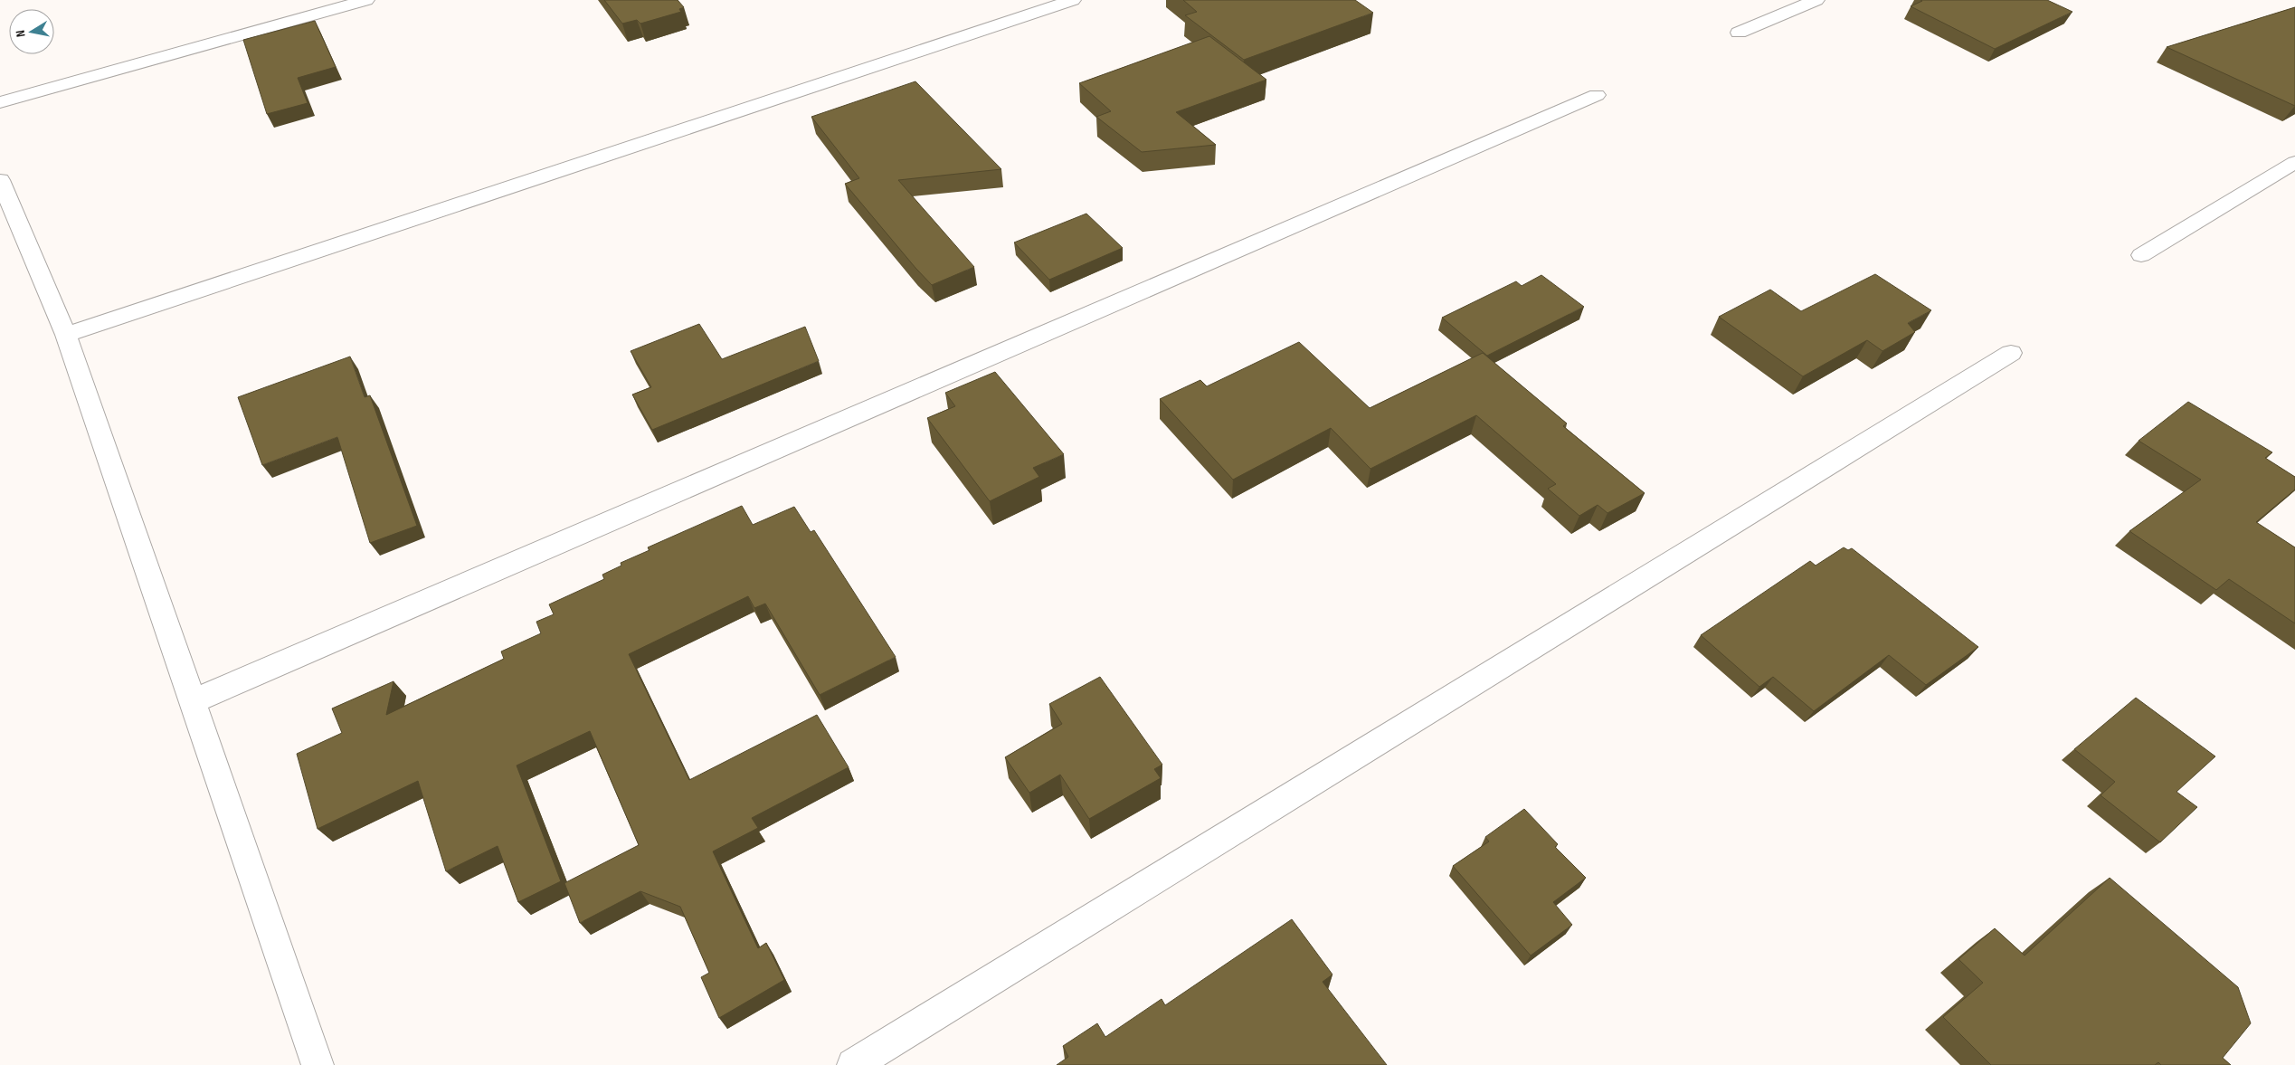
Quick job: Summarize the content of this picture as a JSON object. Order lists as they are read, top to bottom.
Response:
{
  "north": "left"
}
